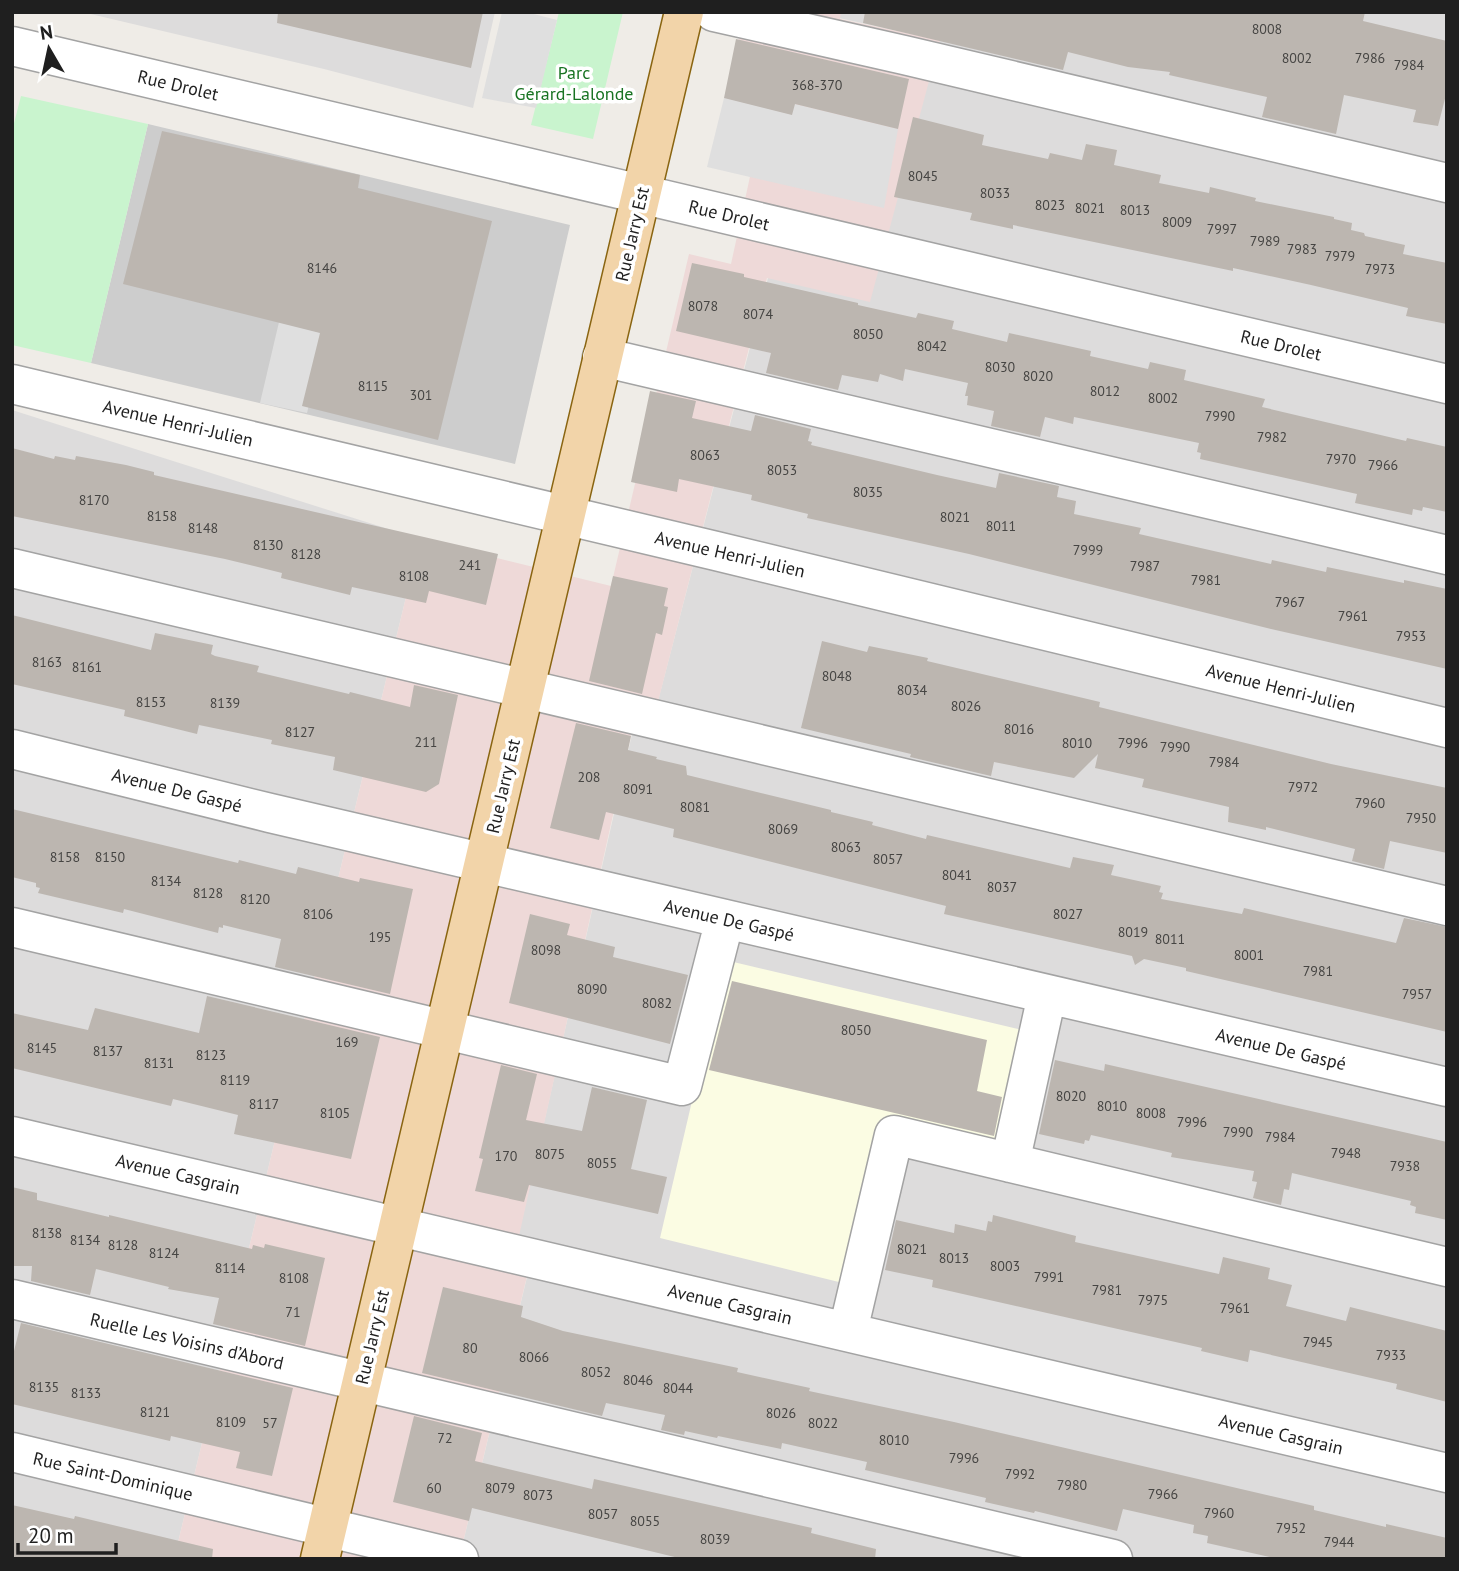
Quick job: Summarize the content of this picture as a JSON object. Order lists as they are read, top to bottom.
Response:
{
  "streets": {
    "main road": ["Rue Jarry Est"],
    "street": [
      "Rue Drolet",
      "Avenue Henri-Julien",
      "Avenue De Gaspé",
      "Avenue Casgrain",
      "Ruelle Les Voisins d’Abord",
      "Rue Saint-Dominique"
    ]
  },
  "crossings": [
    ["Rue Drolet", "Rue Jarry Est"],
    ["Rue Jarry Est", "Avenue Henri-Julien"],
    ["Rue Jarry Est", "Avenue De Gaspé"],
    ["Rue Jarry Est", "Avenue Casgrain"],
    ["Rue Jarry Est", "Ruelle Les Voisins d’Abord"],
    ["Rue Jarry Est", "Rue Saint-Dominique"]
  ],
  "parks": ["Parc Gérard-Lalonde"],
  "house_numbers": [
    "8008",
    "8002",
    "7986",
    "7984",
    "368-370",
    "8045",
    "8033",
    "8023",
    "8021",
    "8013",
    "8009",
    "7997",
    "7989",
    "7983",
    "7979",
    "8146",
    "7973",
    "8078",
    "8074",
    "8050",
    "8042",
    "8030",
    "8020",
    "8115",
    "8012",
    "301",
    "8002",
    "7990",
    "7982",
    "8063",
    "7970",
    "7966",
    "8053",
    "8035",
    "8170",
    "8158",
    "8021",
    "8011",
    "8148",
    "8130",
    "7999",
    "8128",
    "241",
    "7987",
    "8108",
    "7981",
    "7967",
    "7961",
    "7953",
    "8163",
    "8161",
    "8048",
    "8034",
    "8153",
    "8139",
    "8026",
    "8016",
    "8127",
    "211",
    "8010",
    "7996",
    "7990",
    "7984",
    "208",
    "7972",
    "8091",
    "7960",
    "8081",
    "7950",
    "8069",
    "8063",
    "8158",
    "8150",
    "8057",
    "8041",
    "8134",
    "8037",
    "8128",
    "8120",
    "8106",
    "8027",
    "8019",
    "195",
    "8011",
    "8098",
    "8001",
    "7981",
    "8090",
    "7957",
    "8082",
    "8050",
    "169",
    "8145",
    "8137",
    "8123",
    "8131",
    "8119",
    "8020",
    "8117",
    "8010",
    "8105",
    "8008",
    "7996",
    "7990",
    "7984",
    "7948",
    "8075",
    "170",
    "8055",
    "7938",
    "8138",
    "8134",
    "8128",
    "8021",
    "8124",
    "8013",
    "8003",
    "8114",
    "7991",
    "8108",
    "7981",
    "7975",
    "7961",
    "71",
    "7945",
    "80",
    "7933",
    "8066",
    "8052",
    "8046",
    "8135",
    "8044",
    "8133",
    "8121",
    "8026",
    "8109",
    "57",
    "8022",
    "72",
    "8010",
    "7996",
    "7992",
    "7980",
    "60",
    "8079",
    "7966",
    "8073",
    "7960",
    "8057",
    "8055",
    "7952",
    "8039",
    "7944"
  ],
  "scale_bar": "20 m",
  "north": "top"
}
